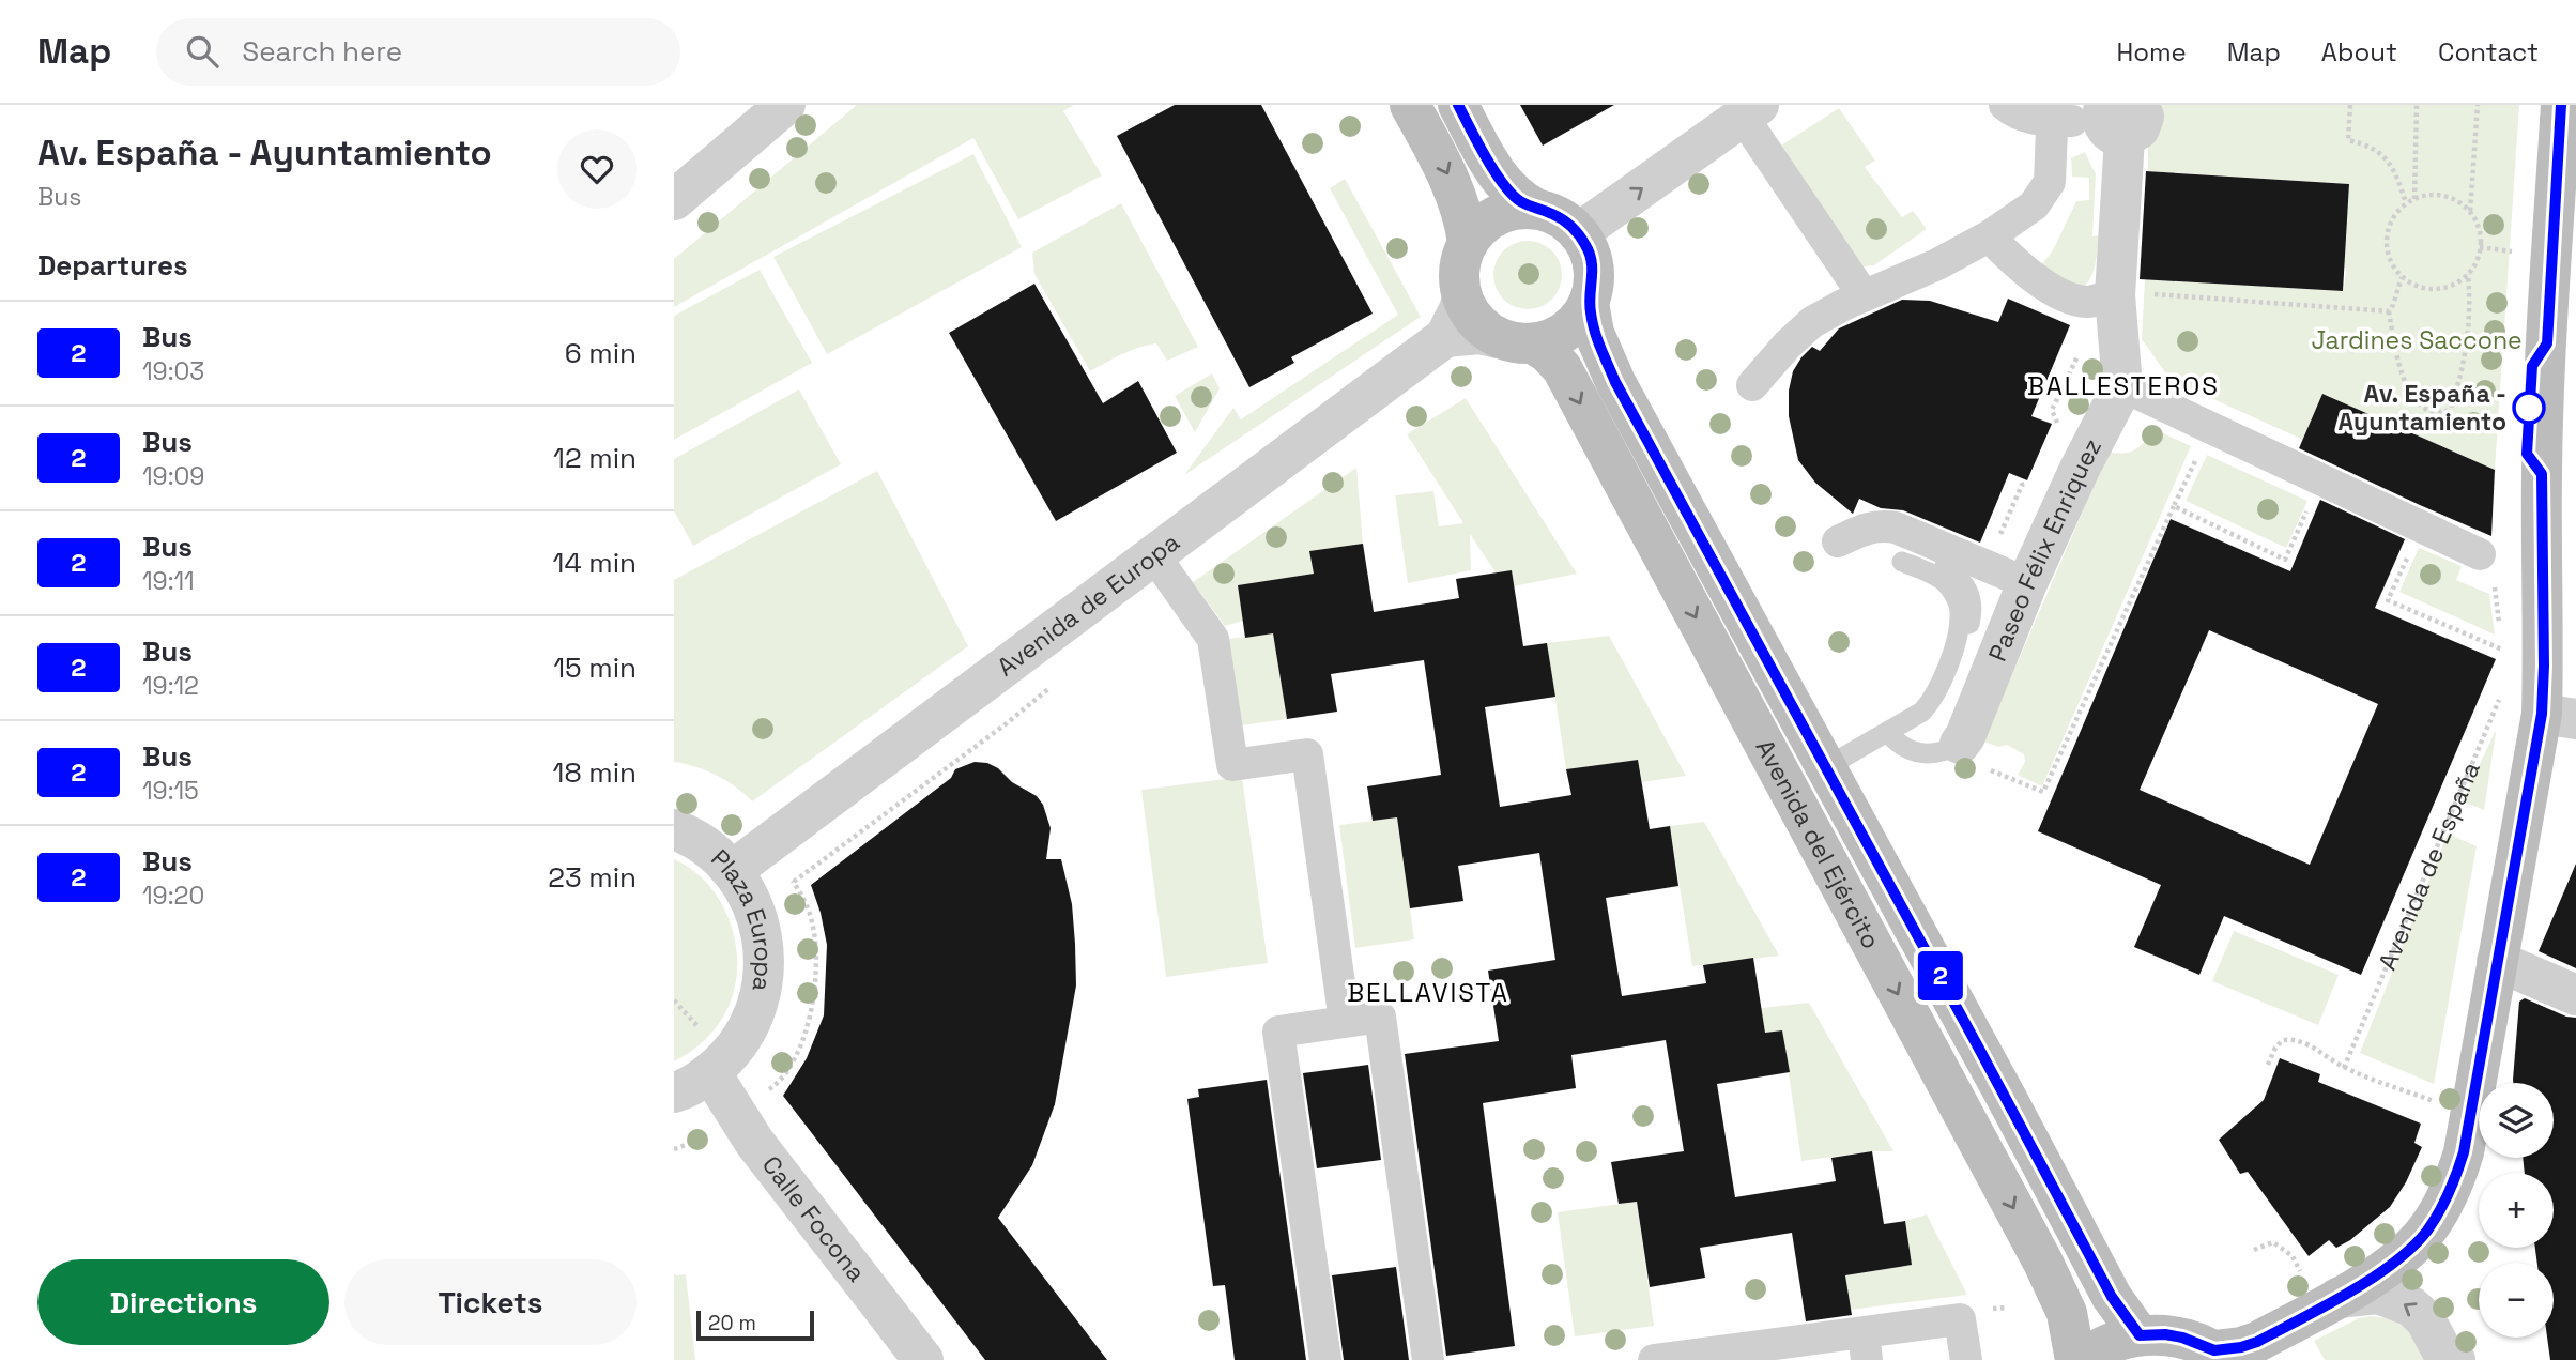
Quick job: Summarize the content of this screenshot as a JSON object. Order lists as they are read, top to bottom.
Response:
{
  "streets": {
    "main road": ["Avenida del Ejército"],
    "street": [
      "Paseo Félix Enriquez",
      "Avenida de Europa",
      "Plaza Europa",
      "Calle Focona"
    ],
    "path": ["Avenida de España"]
  },
  "crossings": [
    ["Avenida de Europa", "Avenida del Ejército"],
    ["Avenida de Europa", "Plaza Europa"],
    ["Plaza Europa", "Calle Focona"]
  ],
  "districts": ["BALLESTEROS", "BELLAVISTA"],
  "parks": ["Jardines Saccone"],
  "places": ["Av. España - Ayuntamiento"],
  "lines": ["bus line 2"],
  "scale_bar": "20 m",
  "page": {
    "header": "Map",
    "search": "Search here",
    "nav": [
      "Home",
      "Map",
      "About",
      "Contact"
    ],
    "heading": [
      ["Av. España - Ayuntamiento", "Bus"],
      "Departures"
    ],
    "on_map": "2",
    "list": [
      {
        "mark": "2",
        "name": "Bus",
        "note": "19:03",
        "value": "6 min"
      },
      {
        "mark": "2",
        "name": "Bus",
        "note": "19:09",
        "value": "12 min"
      },
      {
        "mark": "2",
        "name": "Bus",
        "note": "19:11",
        "value": "14 min"
      },
      {
        "mark": "2",
        "name": "Bus",
        "note": "19:12",
        "value": "15 min"
      },
      {
        "mark": "2",
        "name": "Bus",
        "note": "19:15",
        "value": "18 min"
      },
      {
        "mark": "2",
        "name": "Bus",
        "note": "19:20",
        "value": "23 min"
      }
    ],
    "map_buttons": ["+", "−"],
    "buttons": ["Directions", "Tickets"],
    "scale": "20 m"
  }
}
